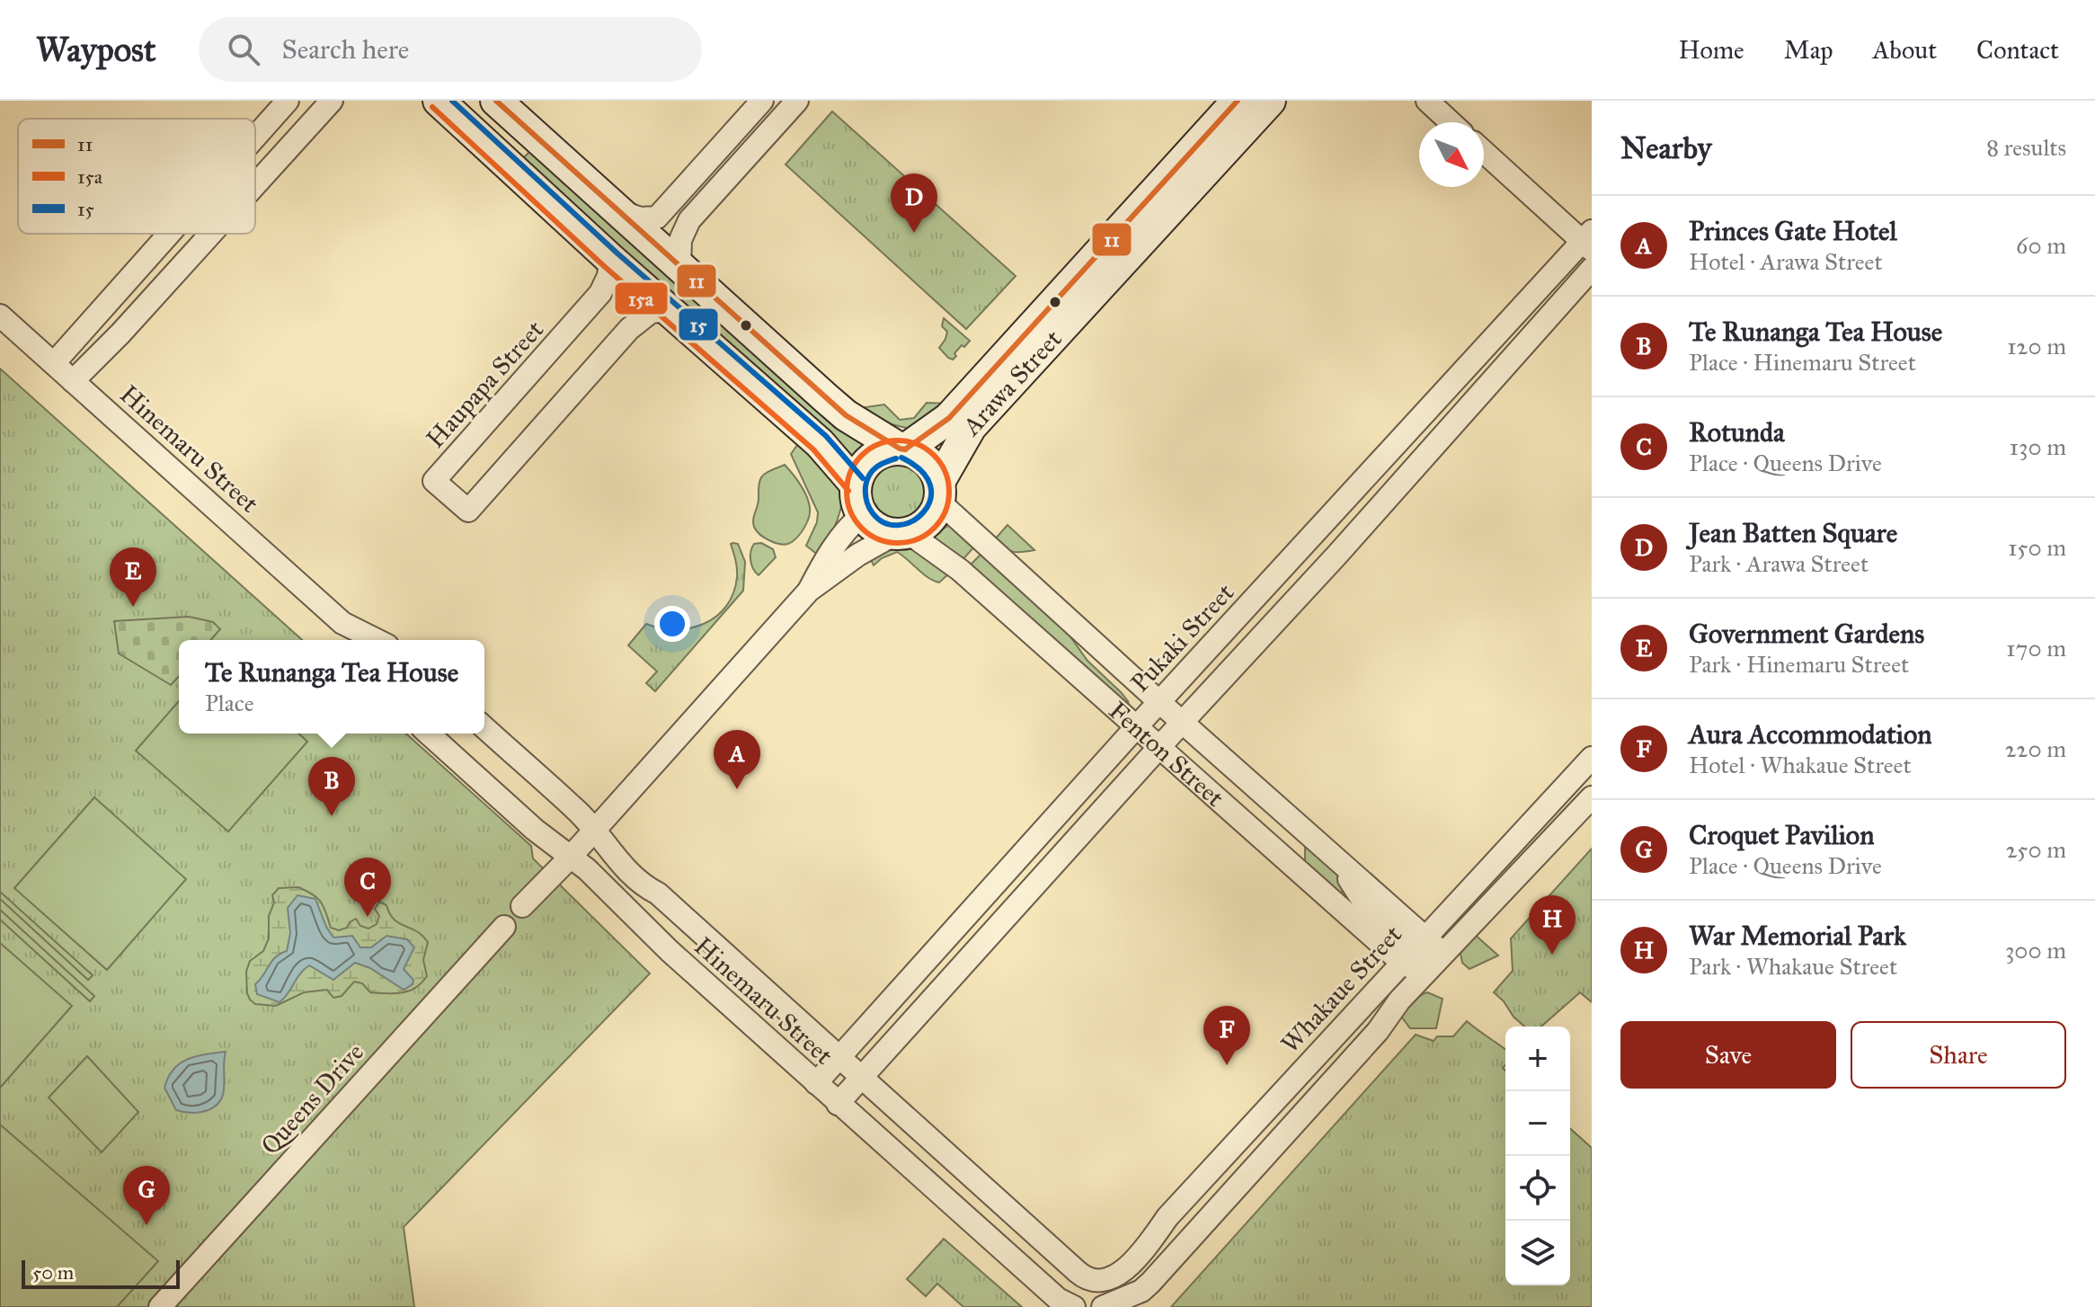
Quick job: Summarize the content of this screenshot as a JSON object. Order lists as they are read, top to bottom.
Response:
{
  "streets": {
    "main road": ["Arawa Street"],
    "street": [
      "Haupapa Street",
      "Hinemaru Street",
      "Pukaki Street",
      "Fenton Street",
      "Whakaue Street",
      "Queens Drive"
    ]
  },
  "crossings": [
    ["Arawa Street", "Fenton Street"],
    ["Hinemaru Street", "Pukaki Street"],
    ["Pukaki Street", "Fenton Street"],
    ["Fenton Street", "Whakaue Street"]
  ],
  "lines": ["transit line 11", "transit line 15", "transit line 15a"],
  "legend": ["11", "15a", "15"],
  "scale_bar": "50 m",
  "north": "bottom right",
  "page": {
    "header": "Waypost",
    "search": "Search here",
    "nav": [
      "Home",
      "Map",
      "About",
      "Contact"
    ],
    "heading": ["Nearby", "8 results"],
    "pins": [
      "D",
      "E",
      "A",
      "B",
      "C",
      "H",
      "F",
      "G"
    ],
    "list": [
      {
        "mark": "A",
        "name": "Princes Gate Hotel",
        "note": "Hotel · Arawa Street",
        "value": "60 m"
      },
      {
        "mark": "B",
        "name": "Te Runanga Tea House",
        "note": "Place · Hinemaru Street",
        "value": "120 m"
      },
      {
        "mark": "C",
        "name": "Rotunda",
        "note": "Place · Queens Drive",
        "value": "130 m"
      },
      {
        "mark": "D",
        "name": "Jean Batten Square",
        "note": "Park · Arawa Street",
        "value": "150 m"
      },
      {
        "mark": "E",
        "name": "Government Gardens",
        "note": "Park · Hinemaru Street",
        "value": "170 m"
      },
      {
        "mark": "F",
        "name": "Aura Accommodation",
        "note": "Hotel · Whakaue Street",
        "value": "220 m"
      },
      {
        "mark": "G",
        "name": "Croquet Pavilion",
        "note": "Place · Queens Drive",
        "value": "250 m"
      },
      {
        "mark": "H",
        "name": "War Memorial Park",
        "note": "Park · Whakaue Street",
        "value": "300 m"
      }
    ],
    "popup": ["Te Runanga Tea House", "Place"],
    "buttons": ["Save", "Share"],
    "map_buttons": ["+", "−"],
    "scale": "50 m"
  }
}
